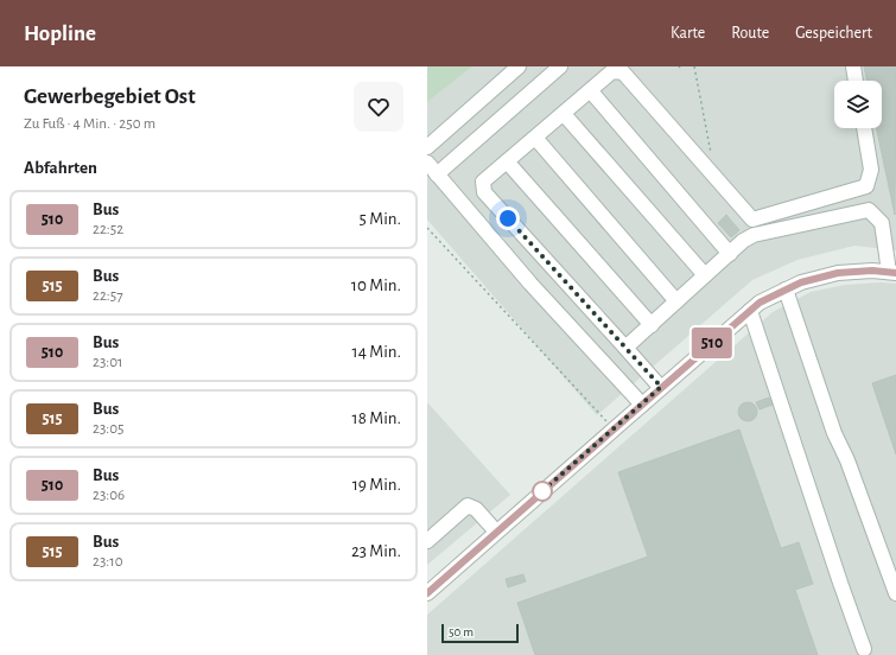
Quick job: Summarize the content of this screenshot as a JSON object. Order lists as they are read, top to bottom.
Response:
{
  "lines": ["bus line 510"],
  "scale_bar": "50 m",
  "page": {
    "header": "Hopline",
    "nav": ["Karte", "Route", "Gespeichert"],
    "heading": [
      ["Gewerbegebiet Ost", "Zu Fuß · 4 Min. · 250 m"],
      "Abfahrten"
    ],
    "on_map": "510",
    "list": [
      {
        "mark": "510",
        "name": "Bus",
        "note": "22:52",
        "value": "5 Min."
      },
      {
        "mark": "515",
        "name": "Bus",
        "note": "22:57",
        "value": "10 Min."
      },
      {
        "mark": "510",
        "name": "Bus",
        "note": "23:01",
        "value": "14 Min."
      },
      {
        "mark": "515",
        "name": "Bus",
        "note": "23:05",
        "value": "18 Min."
      },
      {
        "mark": "510",
        "name": "Bus",
        "note": "23:06",
        "value": "19 Min."
      },
      {
        "mark": "515",
        "name": "Bus",
        "note": "23:10",
        "value": "23 Min."
      }
    ],
    "scale": "50 m"
  }
}
